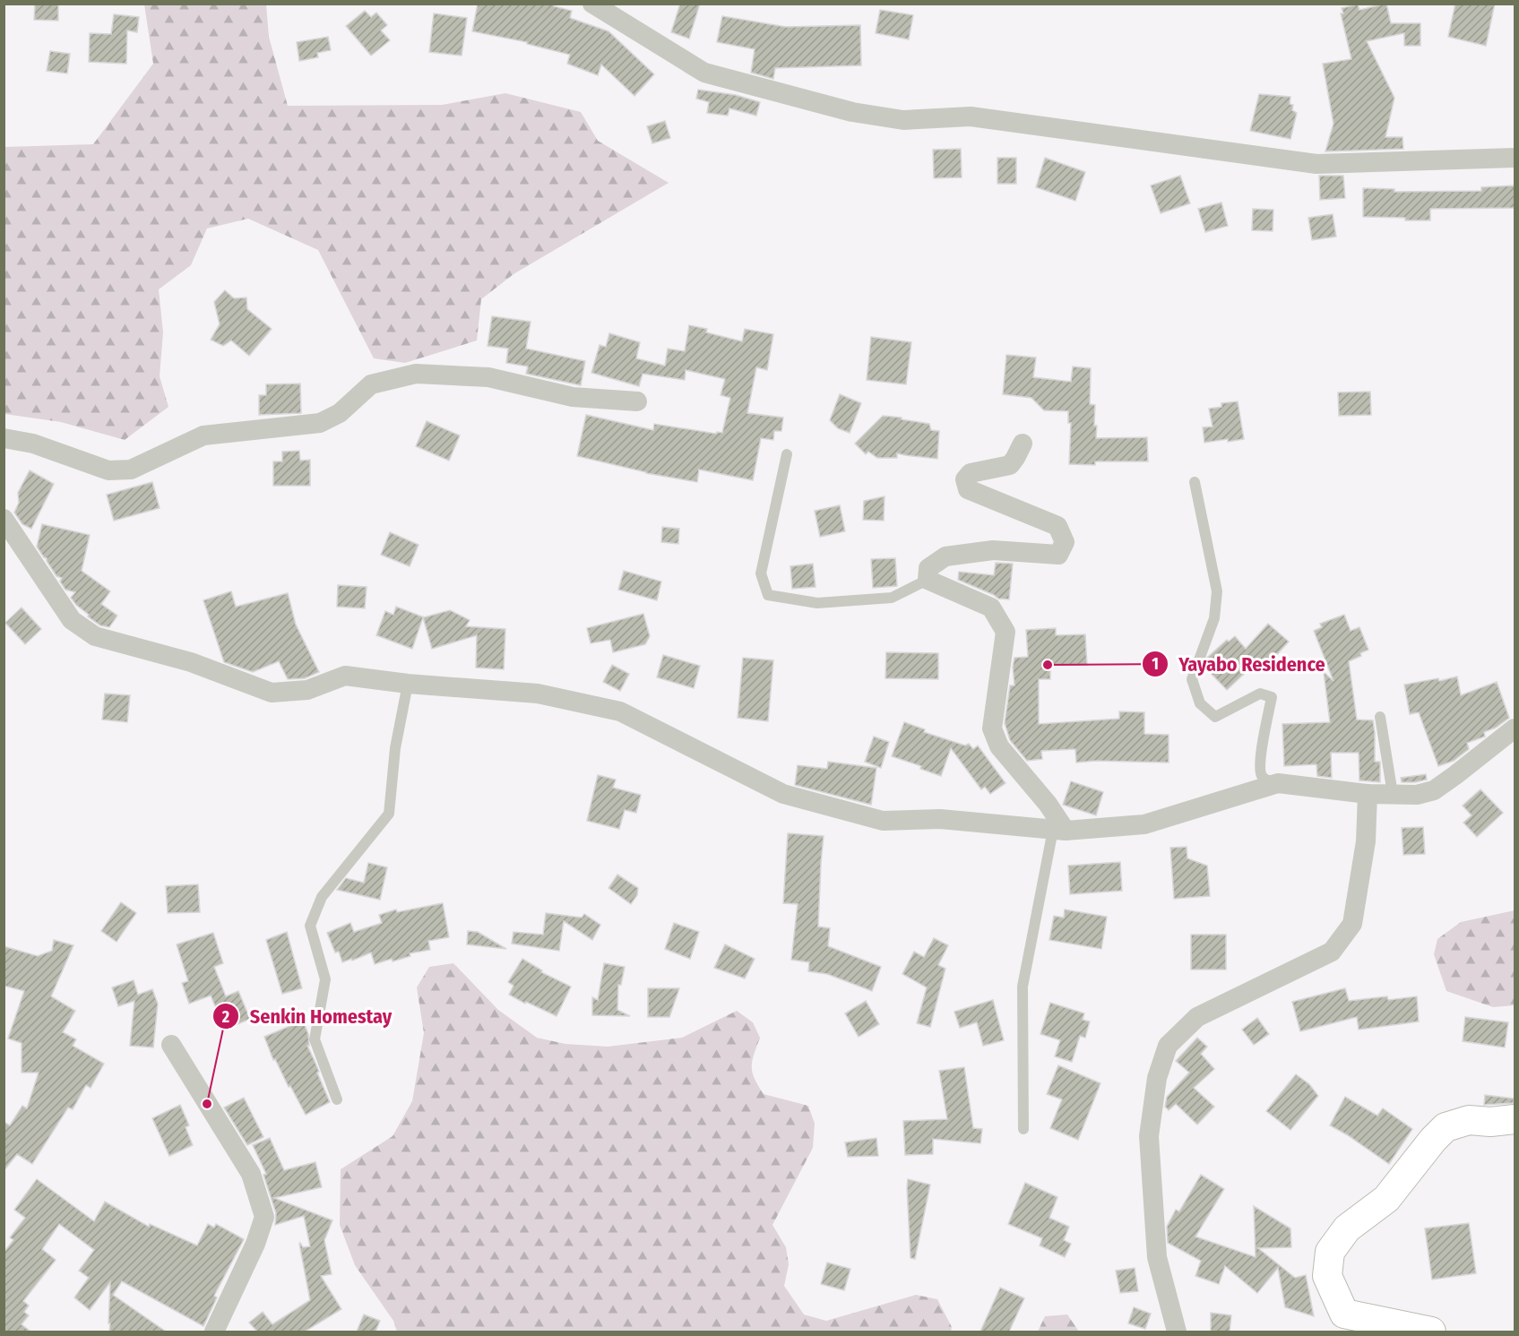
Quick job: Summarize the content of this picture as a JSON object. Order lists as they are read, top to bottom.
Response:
{
  "places": ["Yayabo Residence", "Senkin Homestay"]
}
